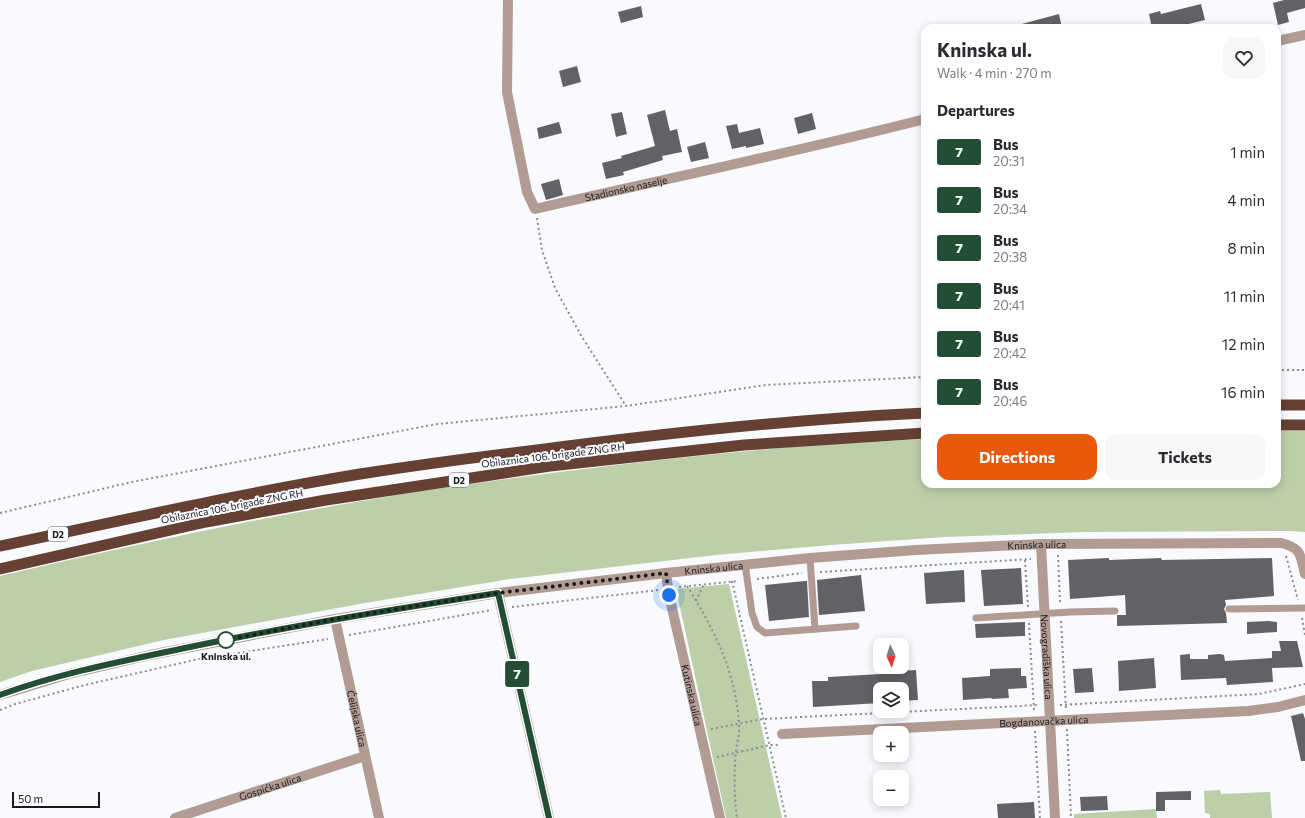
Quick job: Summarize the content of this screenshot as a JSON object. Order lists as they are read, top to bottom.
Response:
{
  "streets": {
    "highway": ["Obilaznica 106. brigade ZNG RH", "D2"],
    "street": [
      "Stadionsko naselje",
      "Kninska ulica",
      "Novogradiška ulica",
      "Kutinska ulica",
      "Ćelijska ulica",
      "Bogdanovačka ulica",
      "Gospićka ulica"
    ]
  },
  "crossings": [
    ["Kninska ulica", "Novogradiška ulica"],
    ["Kninska ulica", "Kutinska ulica"],
    ["Kninska ulica", "Ćelijska ulica"],
    ["Novogradiška ulica", "Bogdanovačka ulica"],
    ["Ćelijska ulica", "Gospićka ulica"]
  ],
  "places": ["Kninska ul."],
  "lines": ["bus line 7"],
  "scale_bar": "50 m",
  "north": "bottom",
  "page": {
    "on_map": "7",
    "heading": [
      ["Kninska ul.", "Walk · 4 min · 270 m"],
      "Departures"
    ],
    "list": [
      {
        "mark": "7",
        "name": "Bus",
        "note": "20:31",
        "value": "1 min"
      },
      {
        "mark": "7",
        "name": "Bus",
        "note": "20:34",
        "value": "4 min"
      },
      {
        "mark": "7",
        "name": "Bus",
        "note": "20:38",
        "value": "8 min"
      },
      {
        "mark": "7",
        "name": "Bus",
        "note": "20:41",
        "value": "11 min"
      },
      {
        "mark": "7",
        "name": "Bus",
        "note": "20:42",
        "value": "12 min"
      },
      {
        "mark": "7",
        "name": "Bus",
        "note": "20:46",
        "value": "16 min"
      }
    ],
    "buttons": ["Directions", "Tickets"],
    "map_buttons": ["+", "−"],
    "scale": "50 m"
  }
}
